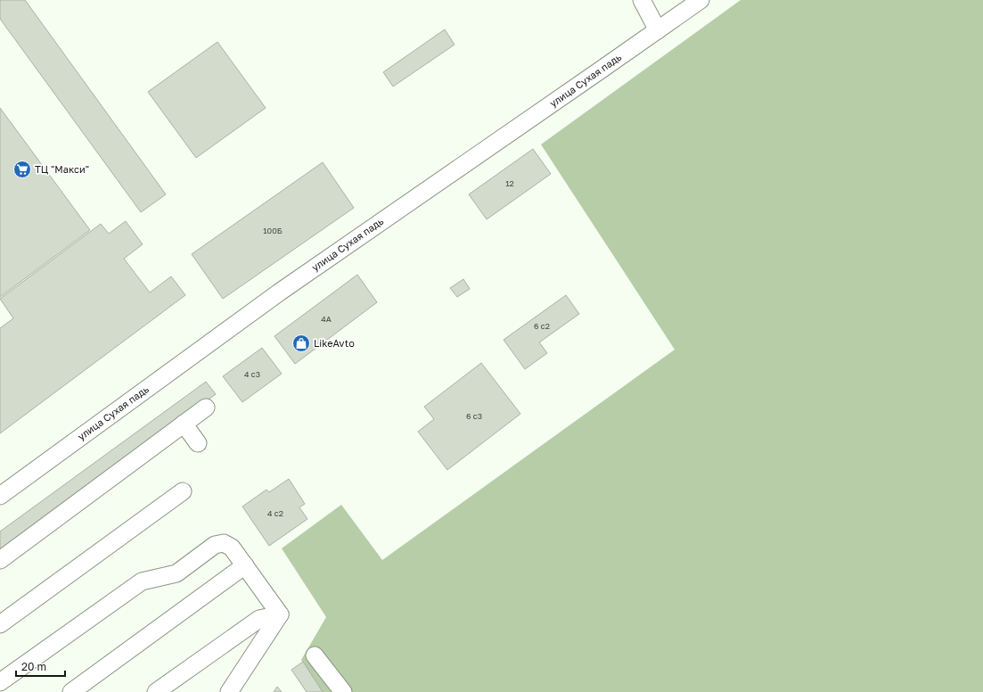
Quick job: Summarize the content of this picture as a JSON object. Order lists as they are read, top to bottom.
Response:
{
  "streets": {
    "street": ["улица Сухая падь"]
  },
  "places": {
    "supermarket": ["ТЦ \"Макси\""],
    "shop": ["LikeAvto"]
  },
  "house_numbers": [
    "12",
    "100Б",
    "4А",
    "6 с2",
    "4 с3",
    "6 с3",
    "4 с2"
  ],
  "scale_bar": "20 m"
}
